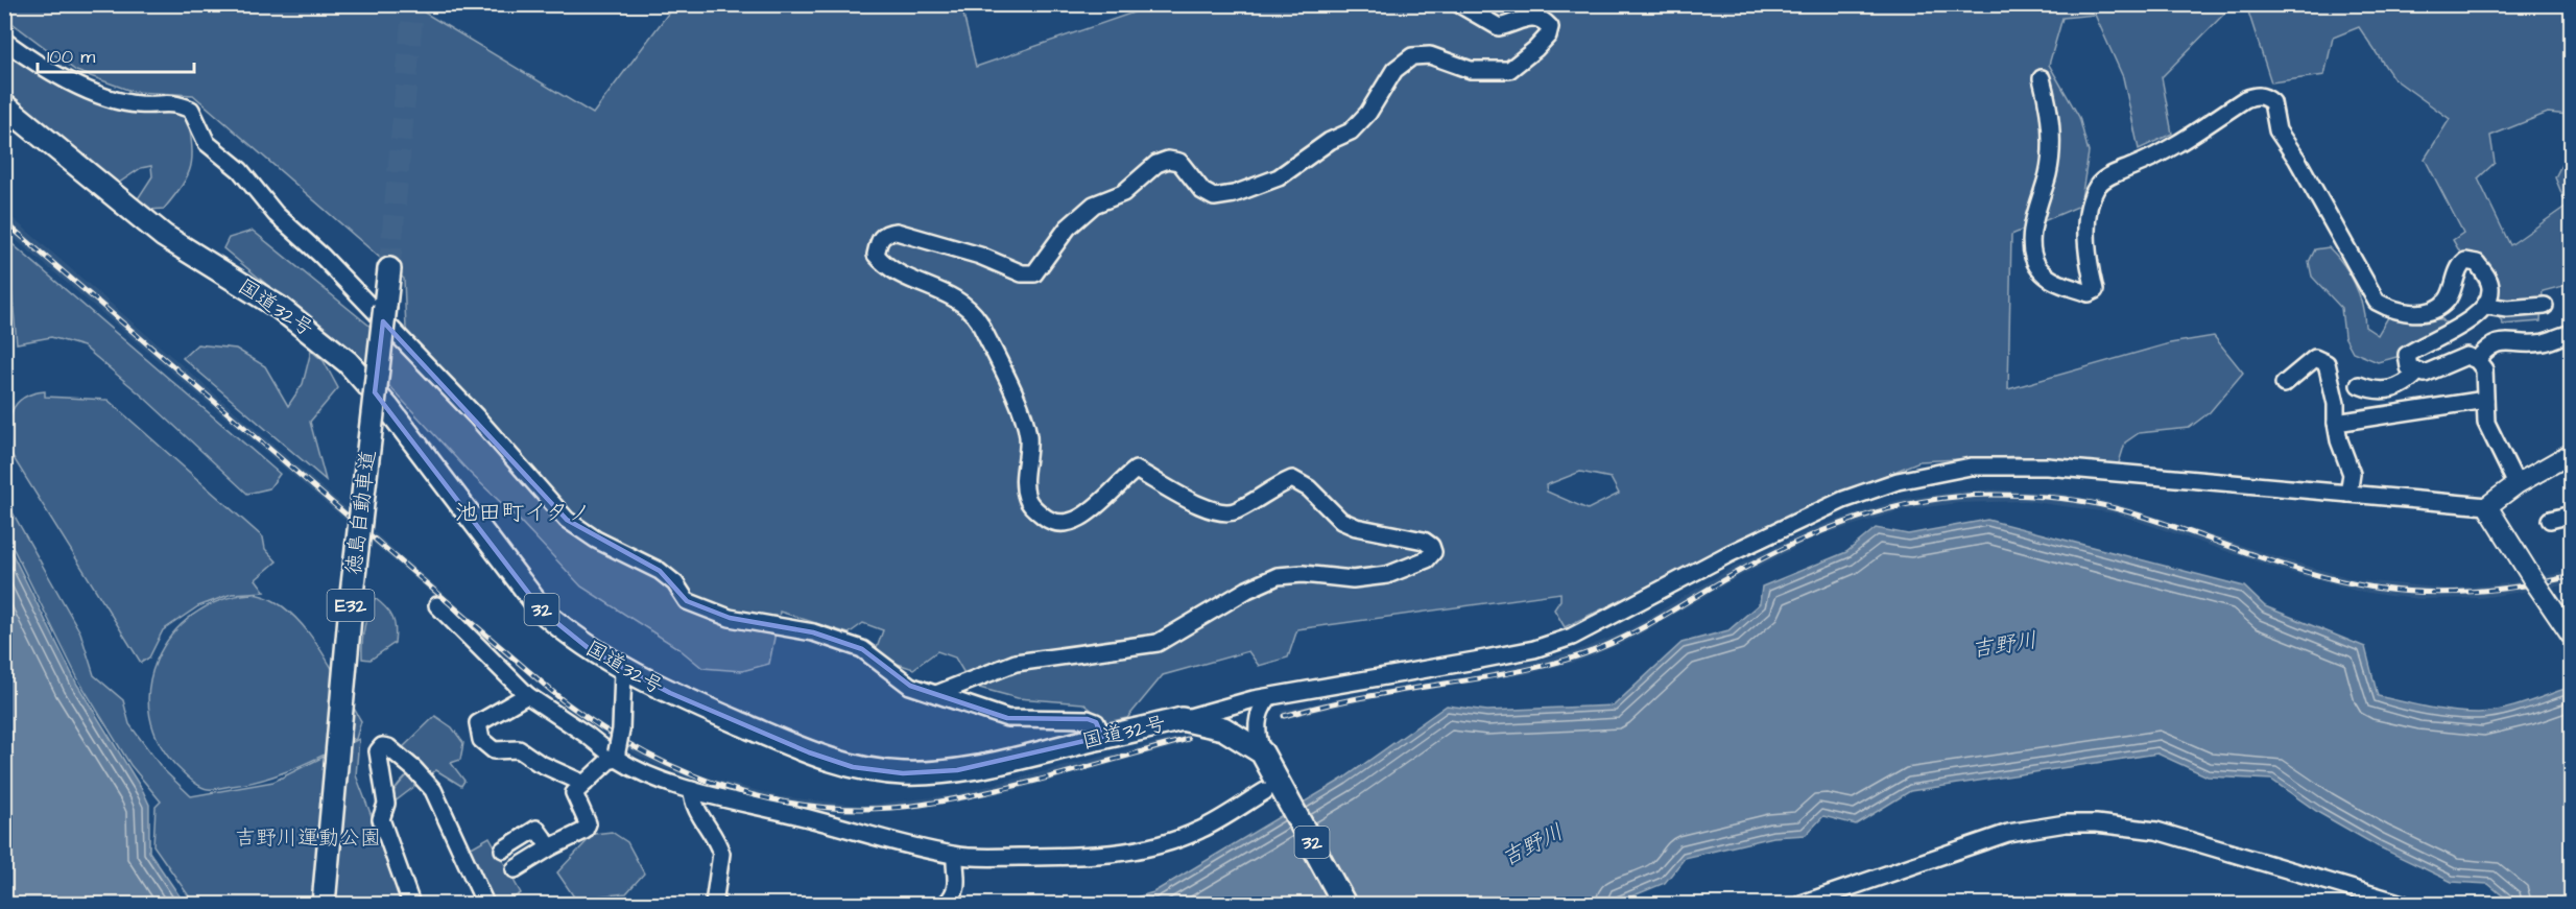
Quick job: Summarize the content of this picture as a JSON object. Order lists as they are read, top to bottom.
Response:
{
  "streets": {
    "highway": [
      "国道32号",
      "徳島自動車道",
      "E32",
      "32"
    ]
  },
  "crossings": [
    ["国道32号", "32"]
  ],
  "districts": ["池田町イタノ"],
  "water": ["吉野川"],
  "parks": ["吉野川運動公園"],
  "scale_bar": "100 m"
}
